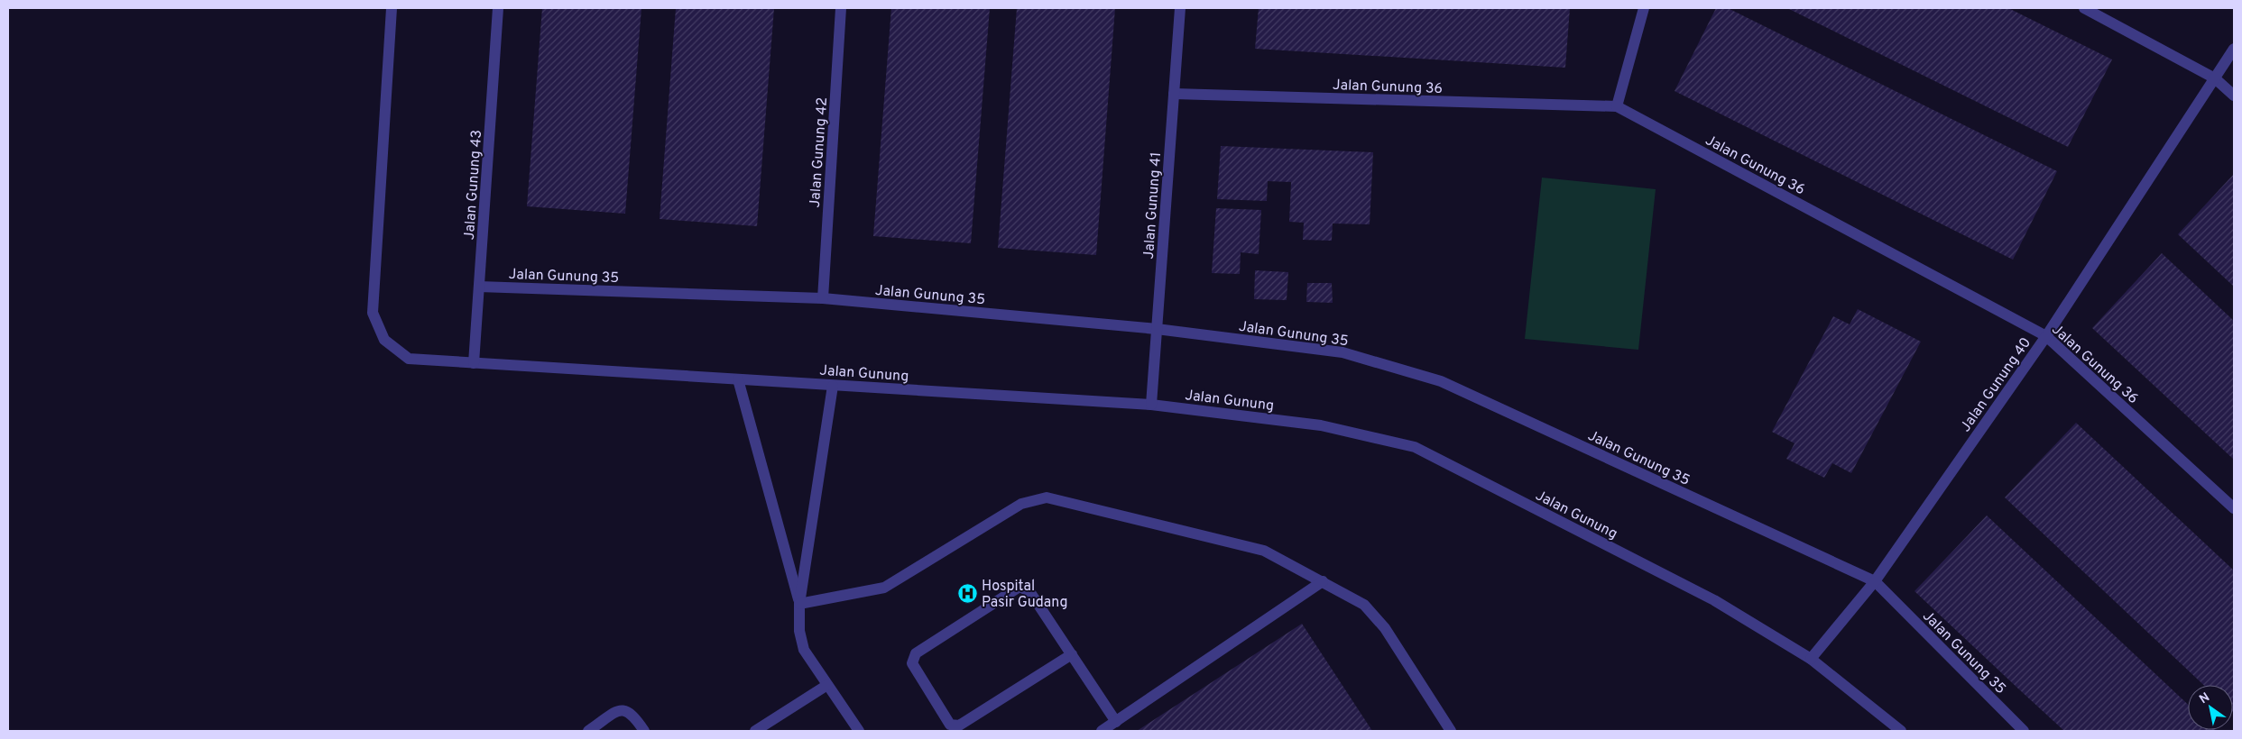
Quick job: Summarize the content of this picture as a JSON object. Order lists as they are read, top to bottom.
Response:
{
  "streets": {
    "street": [
      "Jalan Gunung 36",
      "Jalan Gunung 42",
      "Jalan Gunung 43",
      "Jalan Gunung 41",
      "Jalan Gunung 35",
      "Jalan Gunung",
      "Jalan Gunung 40"
    ]
  },
  "crossings": [
    ["Jalan Gunung 36", "Jalan Gunung 41"],
    ["Jalan Gunung 36", "Jalan Gunung 40"],
    ["Jalan Gunung 42", "Jalan Gunung 35"],
    ["Jalan Gunung 43", "Jalan Gunung 35"],
    ["Jalan Gunung 43", "Jalan Gunung"],
    ["Jalan Gunung 41", "Jalan Gunung 35"],
    ["Jalan Gunung 41", "Jalan Gunung"],
    ["Jalan Gunung 35", "Jalan Gunung 40"],
    ["Jalan Gunung", "Jalan Gunung 40"]
  ],
  "places": {
    "hospital": ["Hospital Pasir Gudang"]
  },
  "north": "top left"
}
